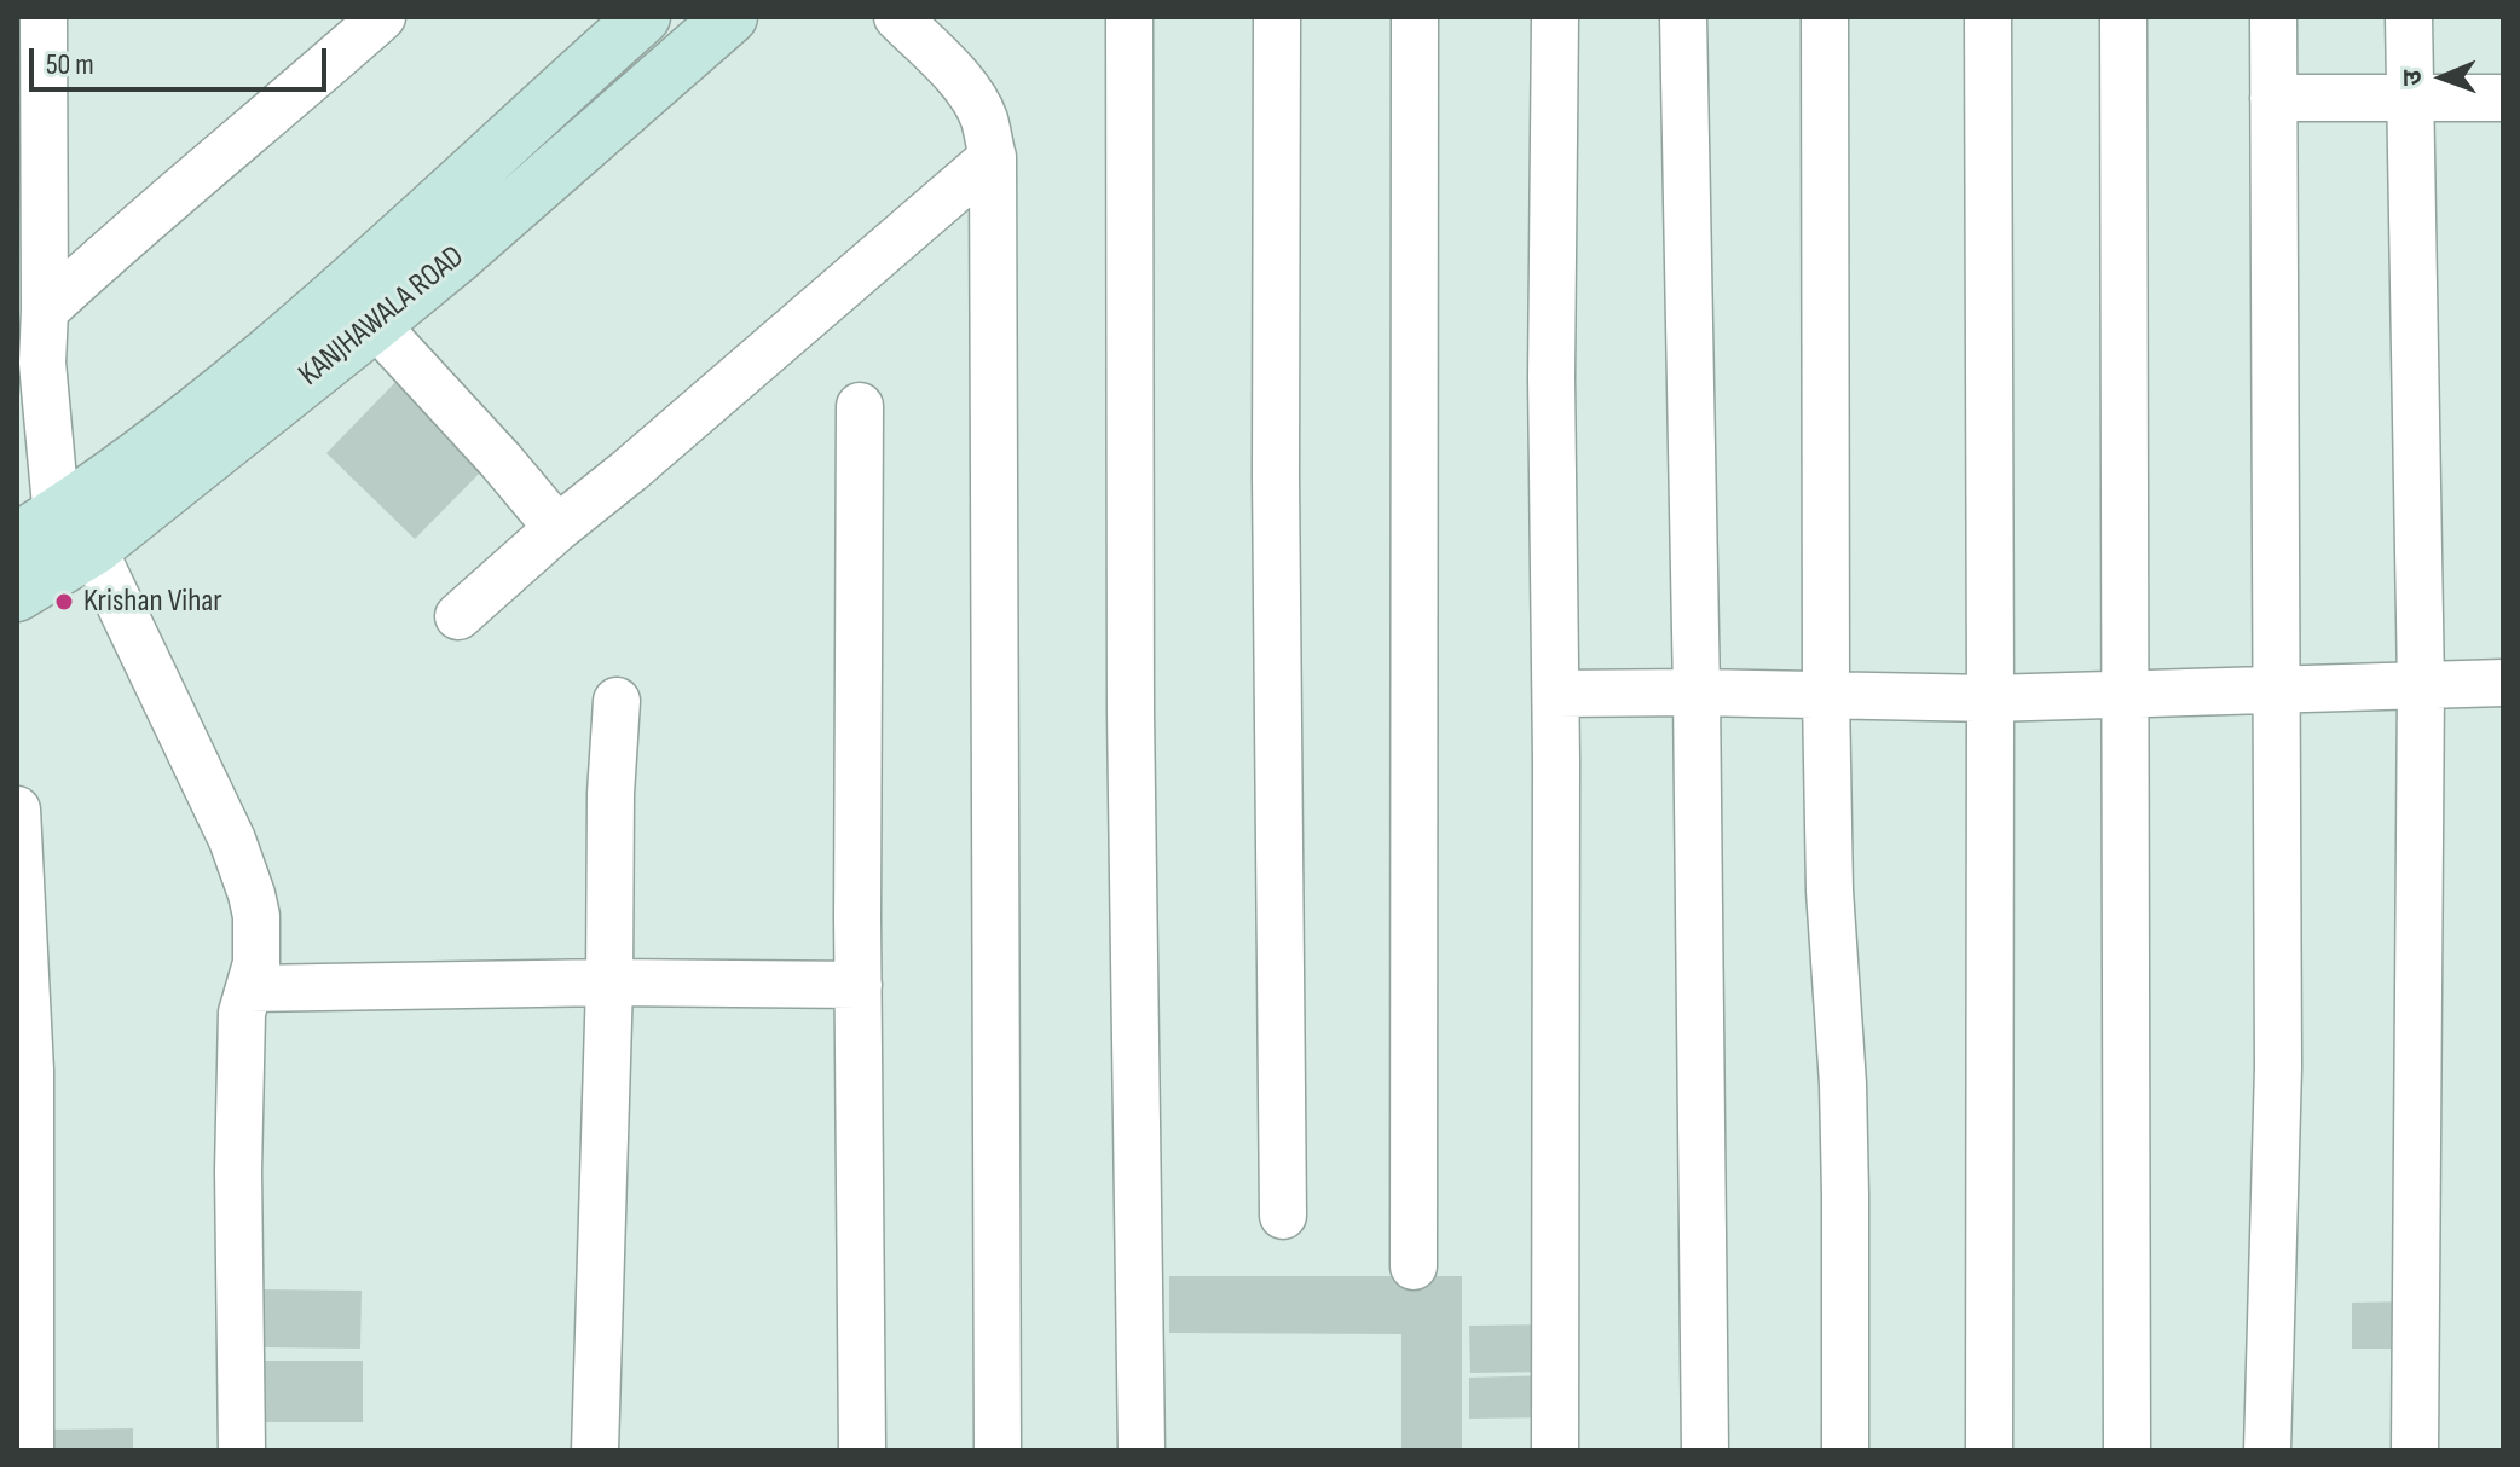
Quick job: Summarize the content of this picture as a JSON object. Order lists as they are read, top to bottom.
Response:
{
  "streets": {
    "main road": ["KANJHAWALA ROAD"]
  },
  "places": ["Krishan Vihar"],
  "scale_bar": "50 m",
  "north": "left"
}
